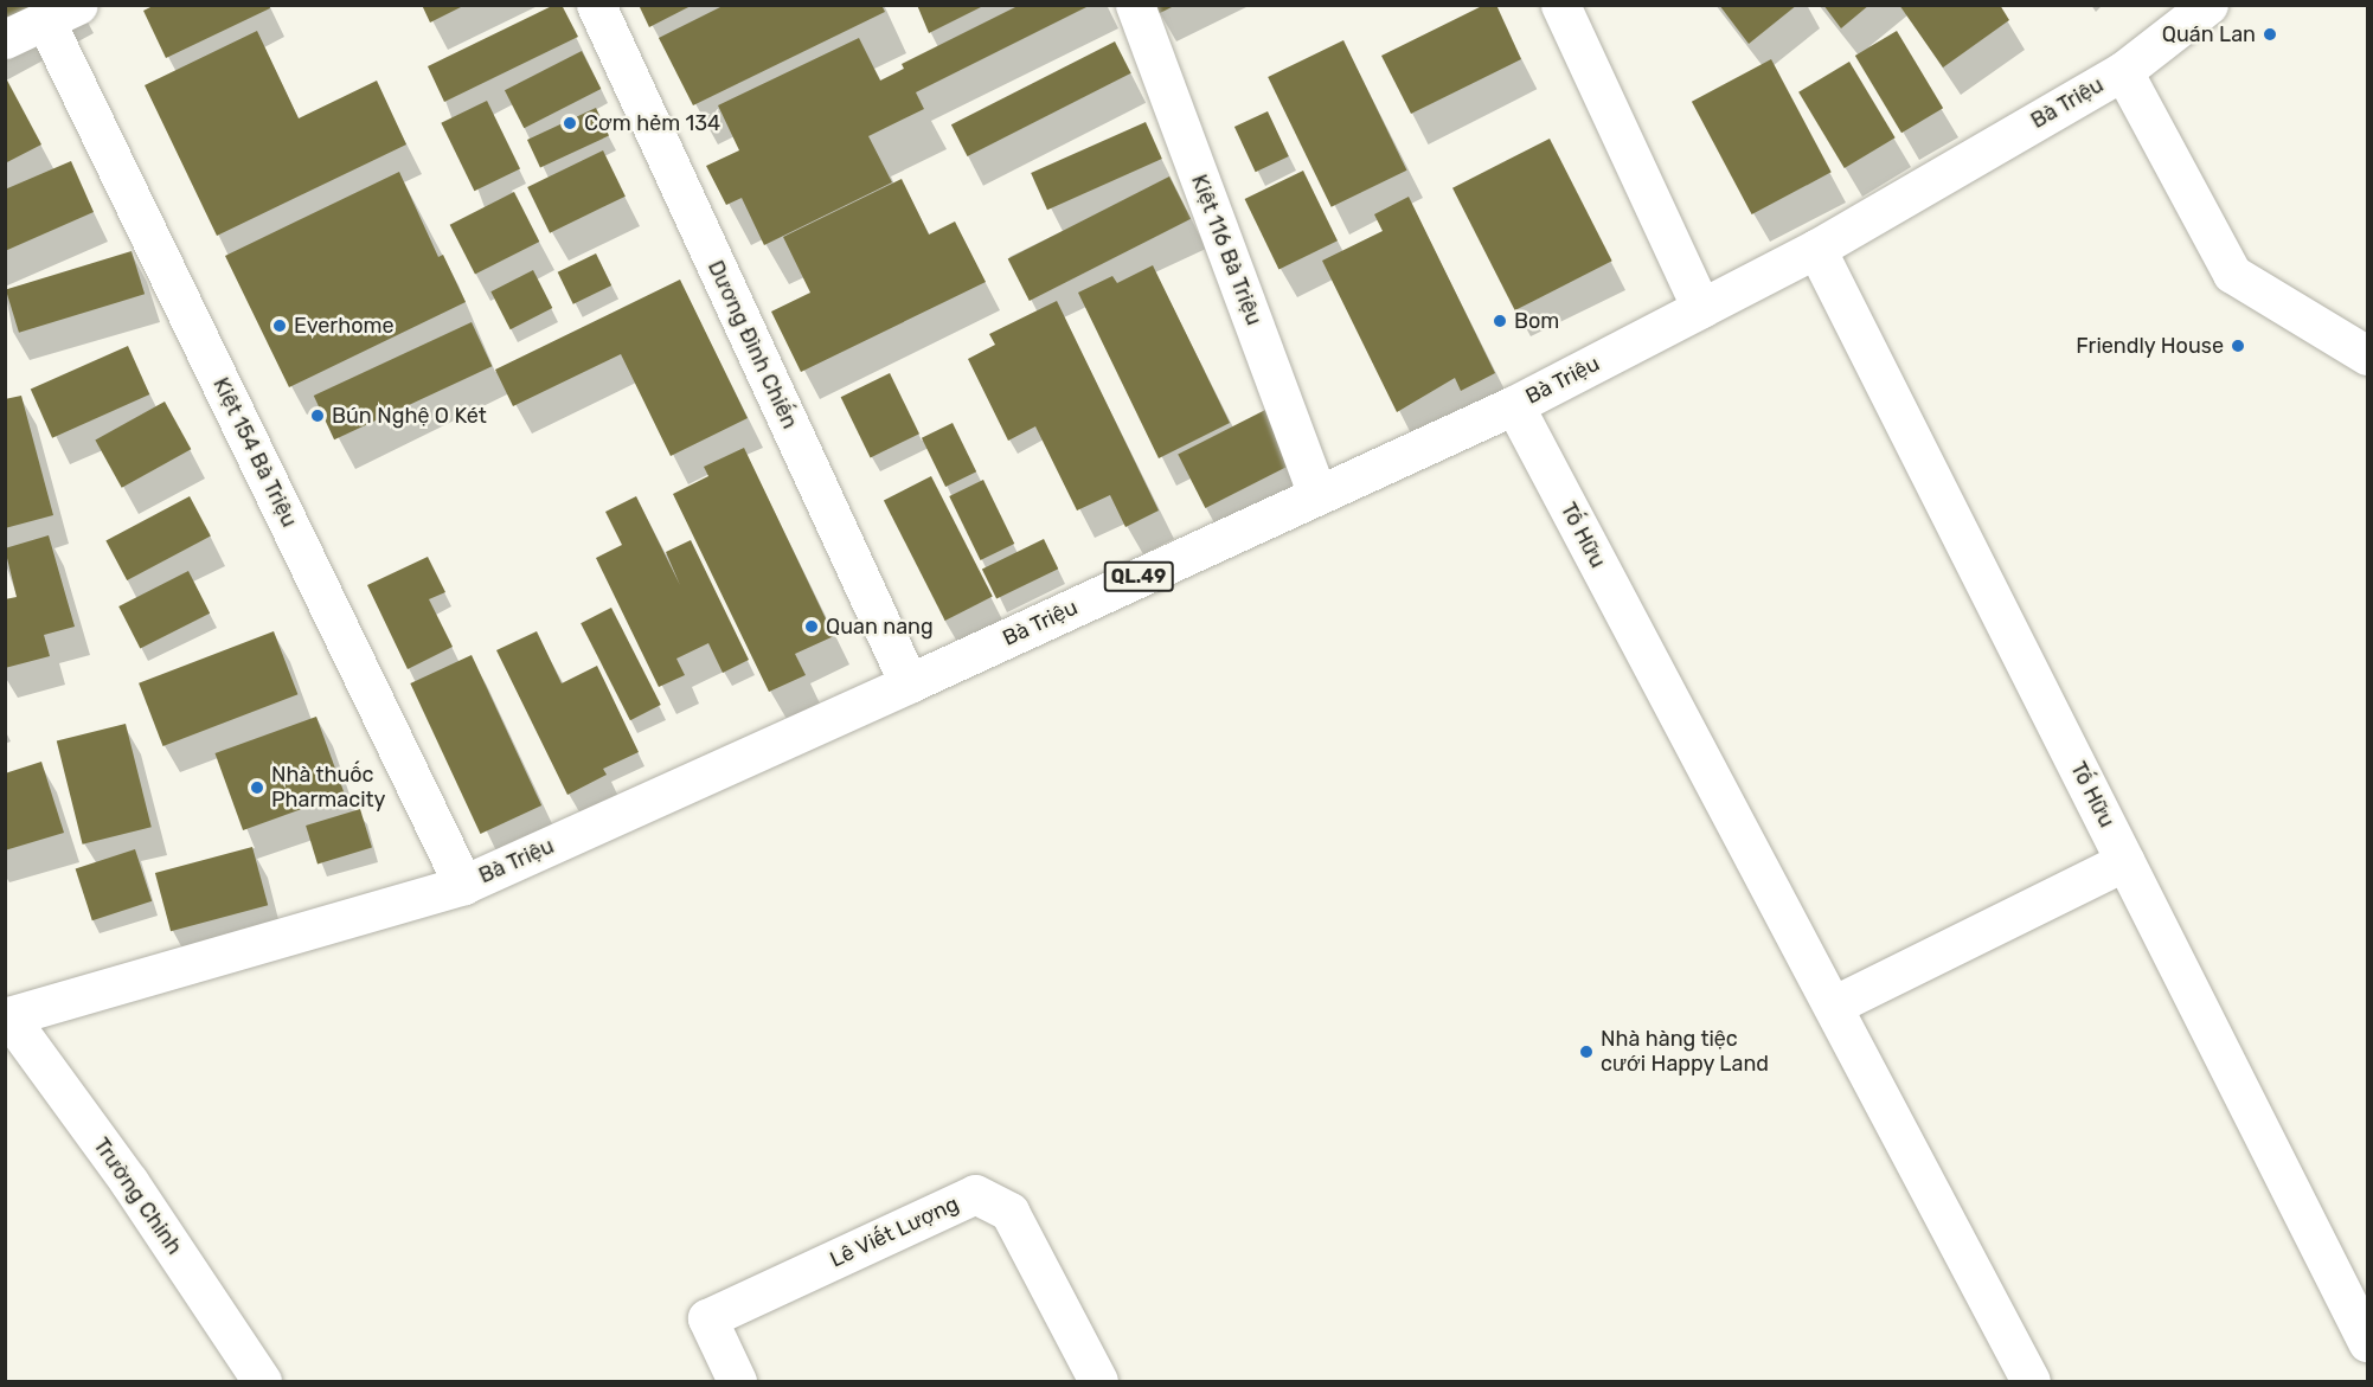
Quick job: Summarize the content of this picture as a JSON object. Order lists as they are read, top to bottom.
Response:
{
  "streets": {
    "main road": [
      "Bà Triệu",
      "Kiệt 116 Bà Triệu",
      "Dương Đình Chiến",
      "Kiệt 154 Bà Triệu",
      "Tố Hữu",
      "QL.49",
      "Trường Chinh",
      "Lê Viết Lượng"
    ]
  },
  "crossings": [
    ["Bà Triệu", "Kiệt 116 Bà Triệu"],
    ["Bà Triệu", "Dương Đình Chiến"],
    ["Bà Triệu", "Kiệt 154 Bà Triệu"],
    ["Bà Triệu", "Tố Hữu"],
    ["Bà Triệu", "Trường Chinh"]
  ],
  "places": [
    "Quán Lan",
    "Cơm hẻm 134",
    "Bom",
    "Everhome",
    "Friendly House",
    "Bún Nghệ O Két",
    "Quan nang",
    "Nhà thuốc Pharmacity",
    "Nhà hàng tiệc cưới Happy Land"
  ]
}
